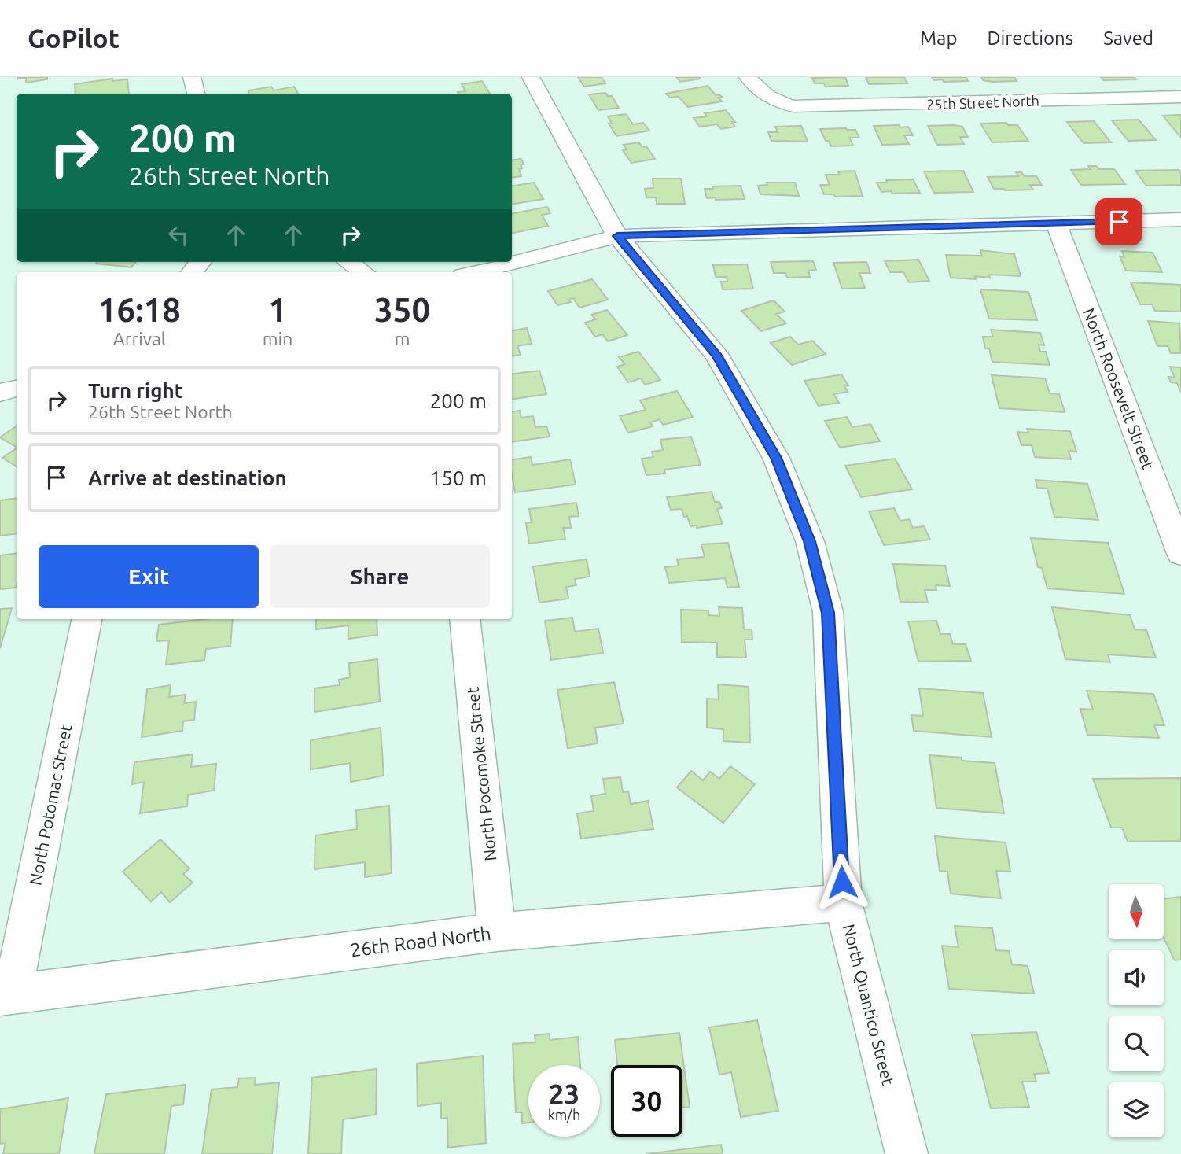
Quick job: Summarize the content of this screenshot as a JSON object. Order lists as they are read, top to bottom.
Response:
{
  "streets": {
    "street": [
      "25th Street North",
      "North Roosevelt Street",
      "North Pocomoke Street",
      "North Potomac Street",
      "26th Road North",
      "North Quantico Street"
    ]
  },
  "crossings": [
    ["North Pocomoke Street", "26th Road North"],
    ["North Potomac Street", "26th Road North"],
    ["26th Road North", "North Quantico Street"]
  ],
  "north": "bottom",
  "page": {
    "header": "GoPilot",
    "nav": ["Map", "Directions", "Saved"],
    "turn": ["200 m", "26th Street North"],
    "eta": [
      "16:18",
      "Arrival",
      "1",
      "min",
      "350",
      "m"
    ],
    "list": [
      {
        "name": "Turn right",
        "note": "26th Street North",
        "value": "200 m"
      },
      {
        "name": "Arrive at destination",
        "value": "150 m"
      }
    ],
    "buttons": ["Exit", "Share"],
    "speed": "23 km/h",
    "limit": "30"
  }
}
